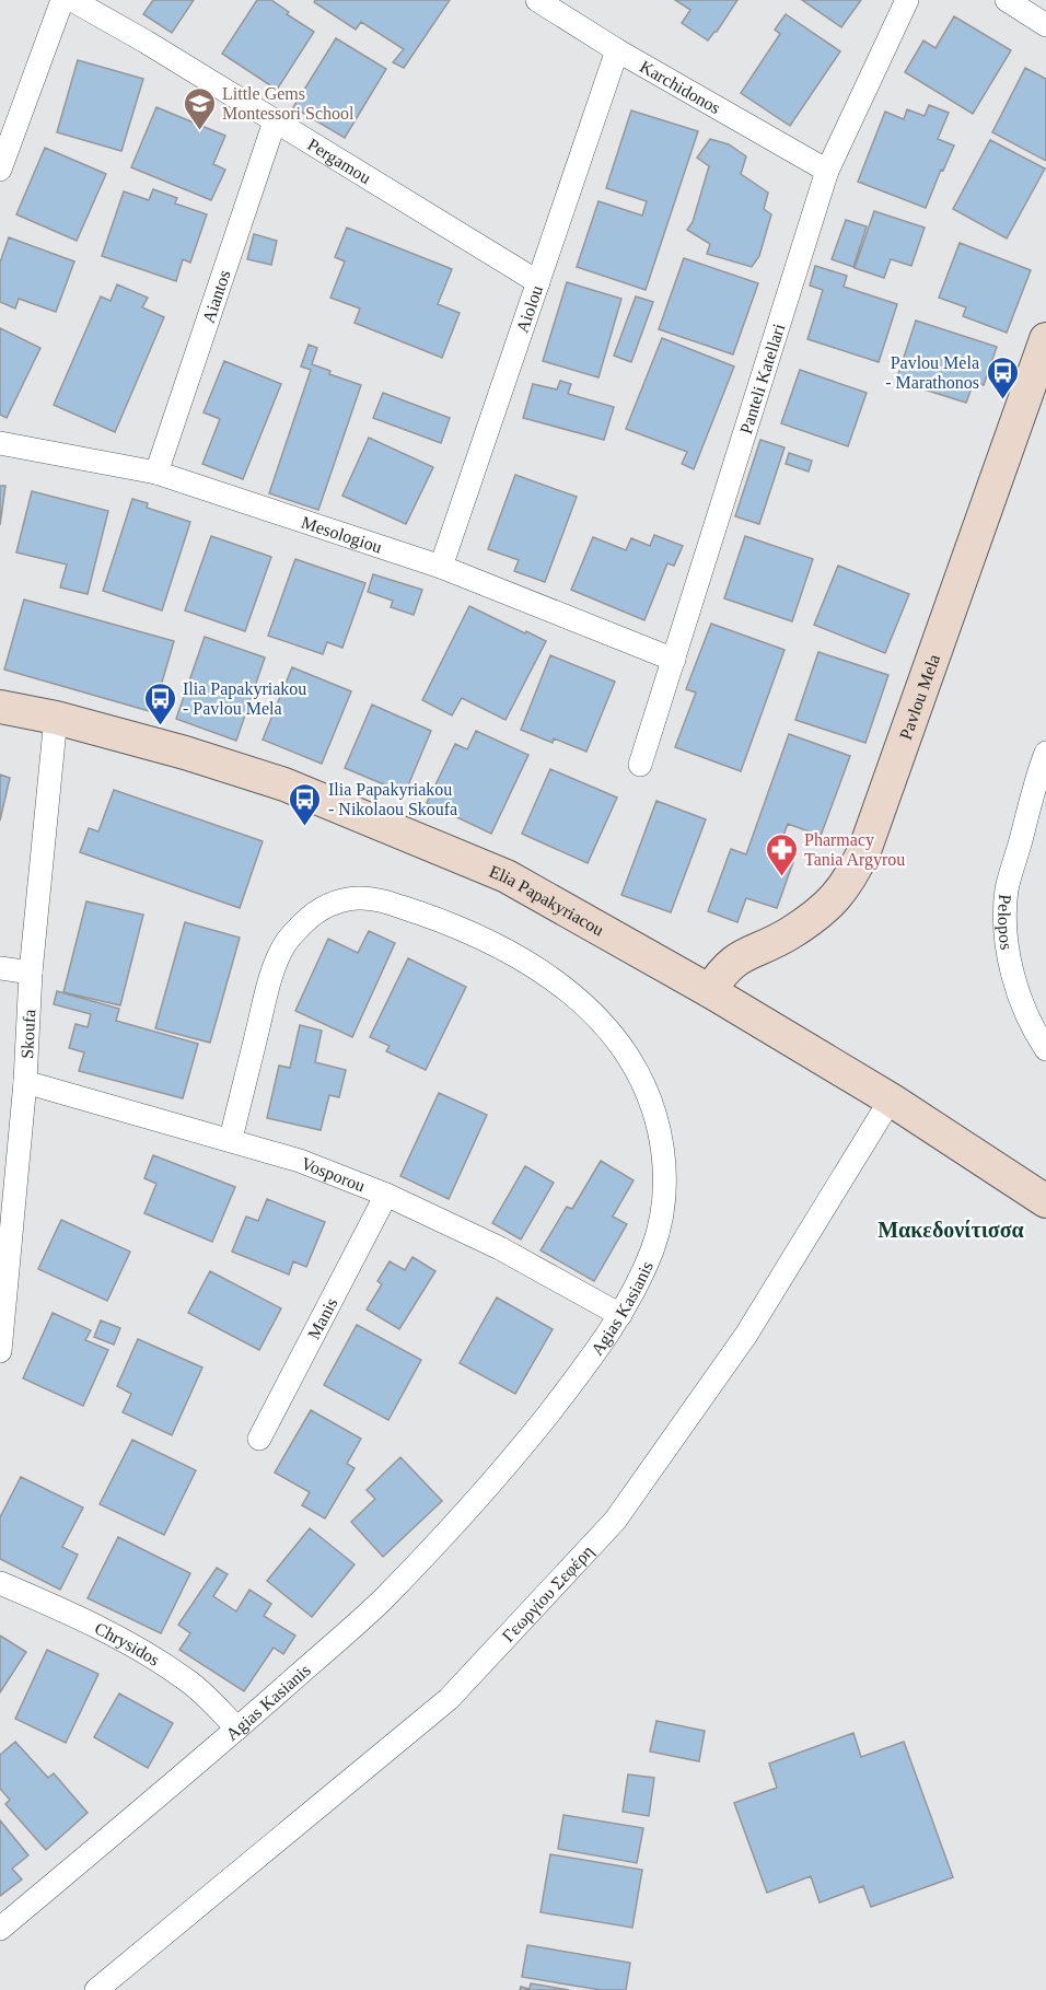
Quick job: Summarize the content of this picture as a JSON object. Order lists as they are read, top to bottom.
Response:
{
  "streets": {
    "main road": ["Pavlou Mela", "Elia Papakyriacou"],
    "street": [
      "Karchidonos",
      "Pergamou",
      "Aiantos",
      "Aiolou",
      "Panteli Katellari",
      "Mesologiou",
      "Pelopos",
      "Skoufa",
      "Vosporou",
      "Agias Kasianis",
      "Manis",
      "Γεωργίου Σεφέρη",
      "Chrysidos"
    ]
  },
  "crossings": [
    ["Karchidonos", "Aiolou"],
    ["Karchidonos", "Panteli Katellari"],
    ["Pergamou", "Aiantos"],
    ["Pergamou", "Aiolou"],
    ["Aiantos", "Mesologiou"],
    ["Aiolou", "Mesologiou"],
    ["Panteli Katellari", "Mesologiou"],
    ["Pavlou Mela", "Elia Papakyriacou"],
    ["Elia Papakyriacou", "Skoufa"],
    ["Elia Papakyriacou", "Γεωργίου Σεφέρη"],
    ["Skoufa", "Vosporou"],
    ["Vosporou", "Agias Kasianis"],
    ["Vosporou", "Manis"],
    ["Agias Kasianis", "Chrysidos"]
  ],
  "districts": ["Μακεδονίτισσα"],
  "places": {
    "school or university": ["Little Gems Montessori School"],
    "bus stop": ["Pavlou Mela - Marathonos", "Ilia Papakyriakou - Pavlou Mela", "Ilia Papakyriakou - Nikolaou Skoufa"],
    "pharmacy": ["Pharmacy Tania Argyrou"]
  }
}
